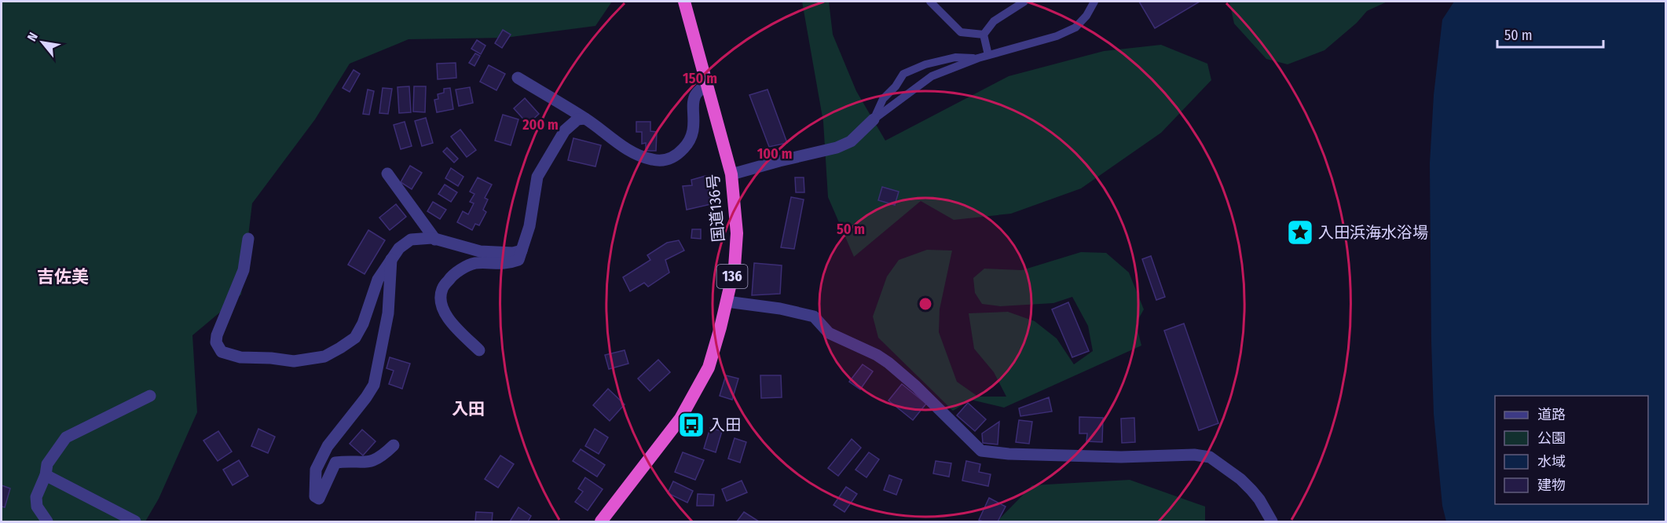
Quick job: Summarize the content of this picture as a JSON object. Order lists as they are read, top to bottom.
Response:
{
  "streets": {
    "highway": ["国道136号", "136"]
  },
  "districts": ["吉佐美", "入田"],
  "places": {
    "place": ["入田浜海水浴場"],
    "bus stop": ["入田"]
  },
  "legend": [
    "道路",
    "公園",
    "水域",
    "建物"
  ],
  "scale_bar": "50 m",
  "north": "top left",
  "rings": [
    "150 m",
    "200 m",
    "100 m",
    "50 m"
  ]
}
